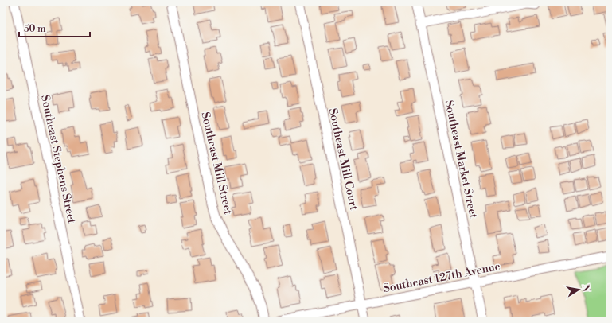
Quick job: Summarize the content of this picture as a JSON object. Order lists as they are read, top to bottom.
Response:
{
  "streets": {
    "street": [
      "Southeast Stephens Street",
      "Southeast Mill Court",
      "Southeast Market Street",
      "Southeast Mill Street",
      "Southeast 127th Avenue"
    ]
  },
  "crossings": [
    ["Southeast Mill Court", "Southeast 127th Avenue"],
    ["Southeast Market Street", "Southeast 127th Avenue"]
  ],
  "scale_bar": "50 m",
  "north": "right"
}
